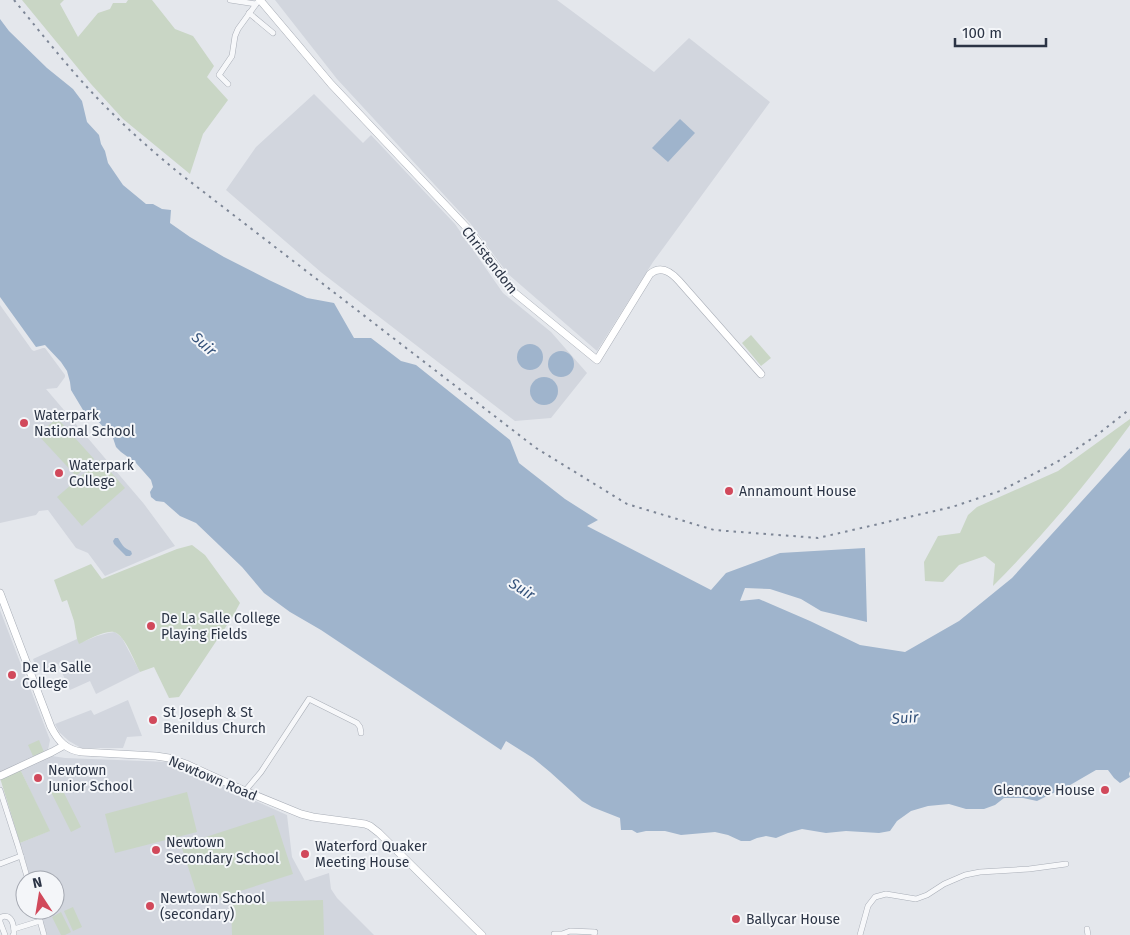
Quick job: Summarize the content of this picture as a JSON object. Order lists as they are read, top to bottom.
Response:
{
  "streets": {
    "street": ["Christendom", "Newtown Road"]
  },
  "water": ["Suir"],
  "places": [
    "Waterpark National School",
    "Waterpark College",
    "Annamount House",
    "De La Salle College Playing Fields",
    "De La Salle College",
    "St Joseph & St Benildus Church",
    "Newtown Junior School",
    "Glencove House",
    "Newtown Secondary School",
    "Waterford Quaker Meeting House",
    "Newtown School (secondary)",
    "Ballycar House"
  ],
  "scale_bar": "100 m",
  "north": "top"
}
